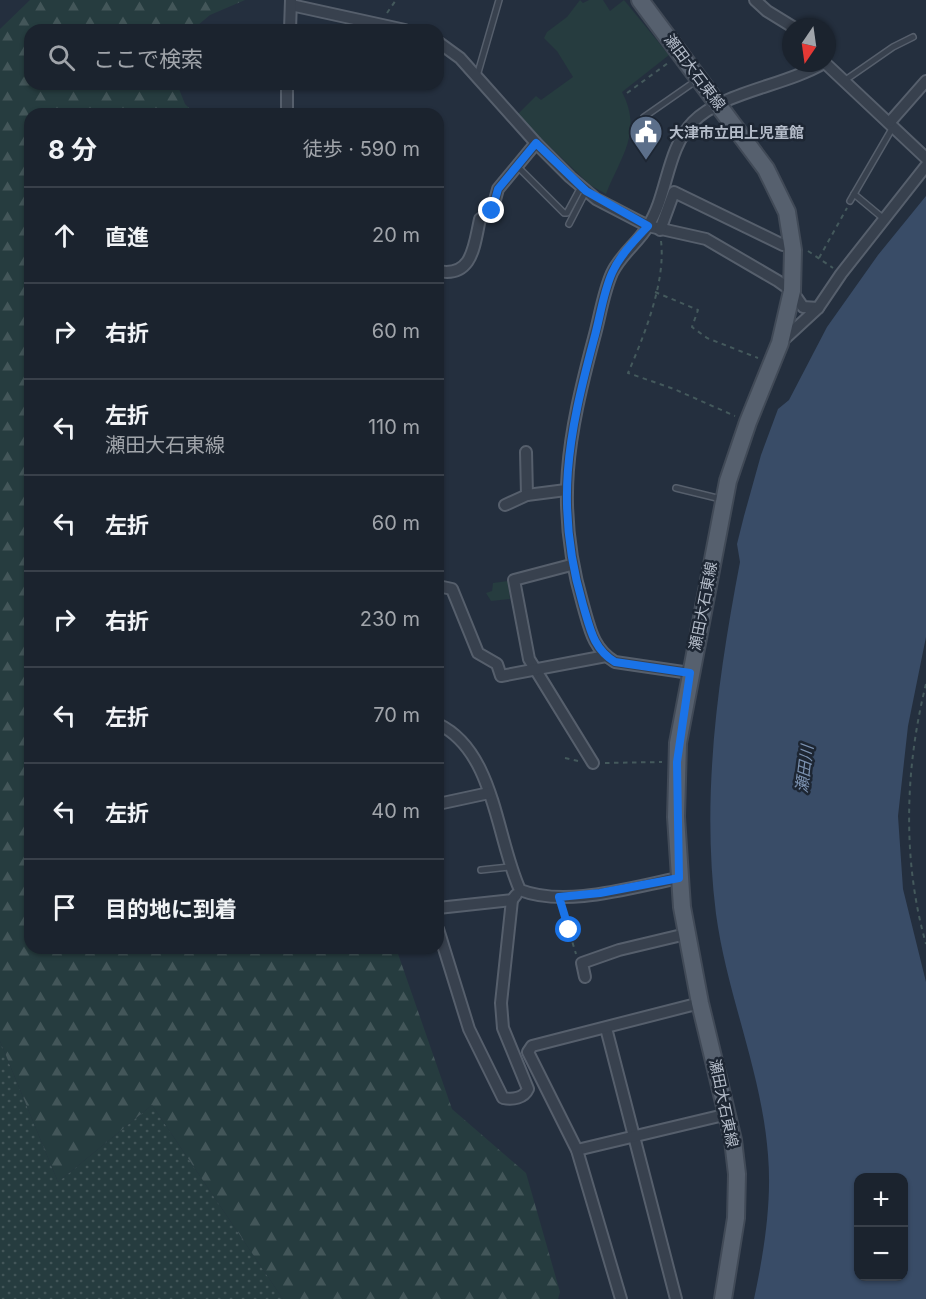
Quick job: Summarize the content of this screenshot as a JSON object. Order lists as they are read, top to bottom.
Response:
{
  "streets": {
    "main road": ["瀬田大石東線"]
  },
  "water": ["瀬田川"],
  "places": {
    "public building": ["大津市立田上児童館"]
  },
  "north": "bottom",
  "page": {
    "search": "ここで検索",
    "heading": ["8 分", "徒歩 · 590 m"],
    "list": [
      ["直進", "20 m"],
      ["右折", "60 m"],
      ["左折", "瀬田大石東線", "110 m"],
      ["左折", "60 m"],
      ["右折", "230 m"],
      ["左折", "70 m"],
      ["左折", "40 m"],
      "目的地に到着"
    ],
    "map_buttons": ["+", "−"]
  }
}
